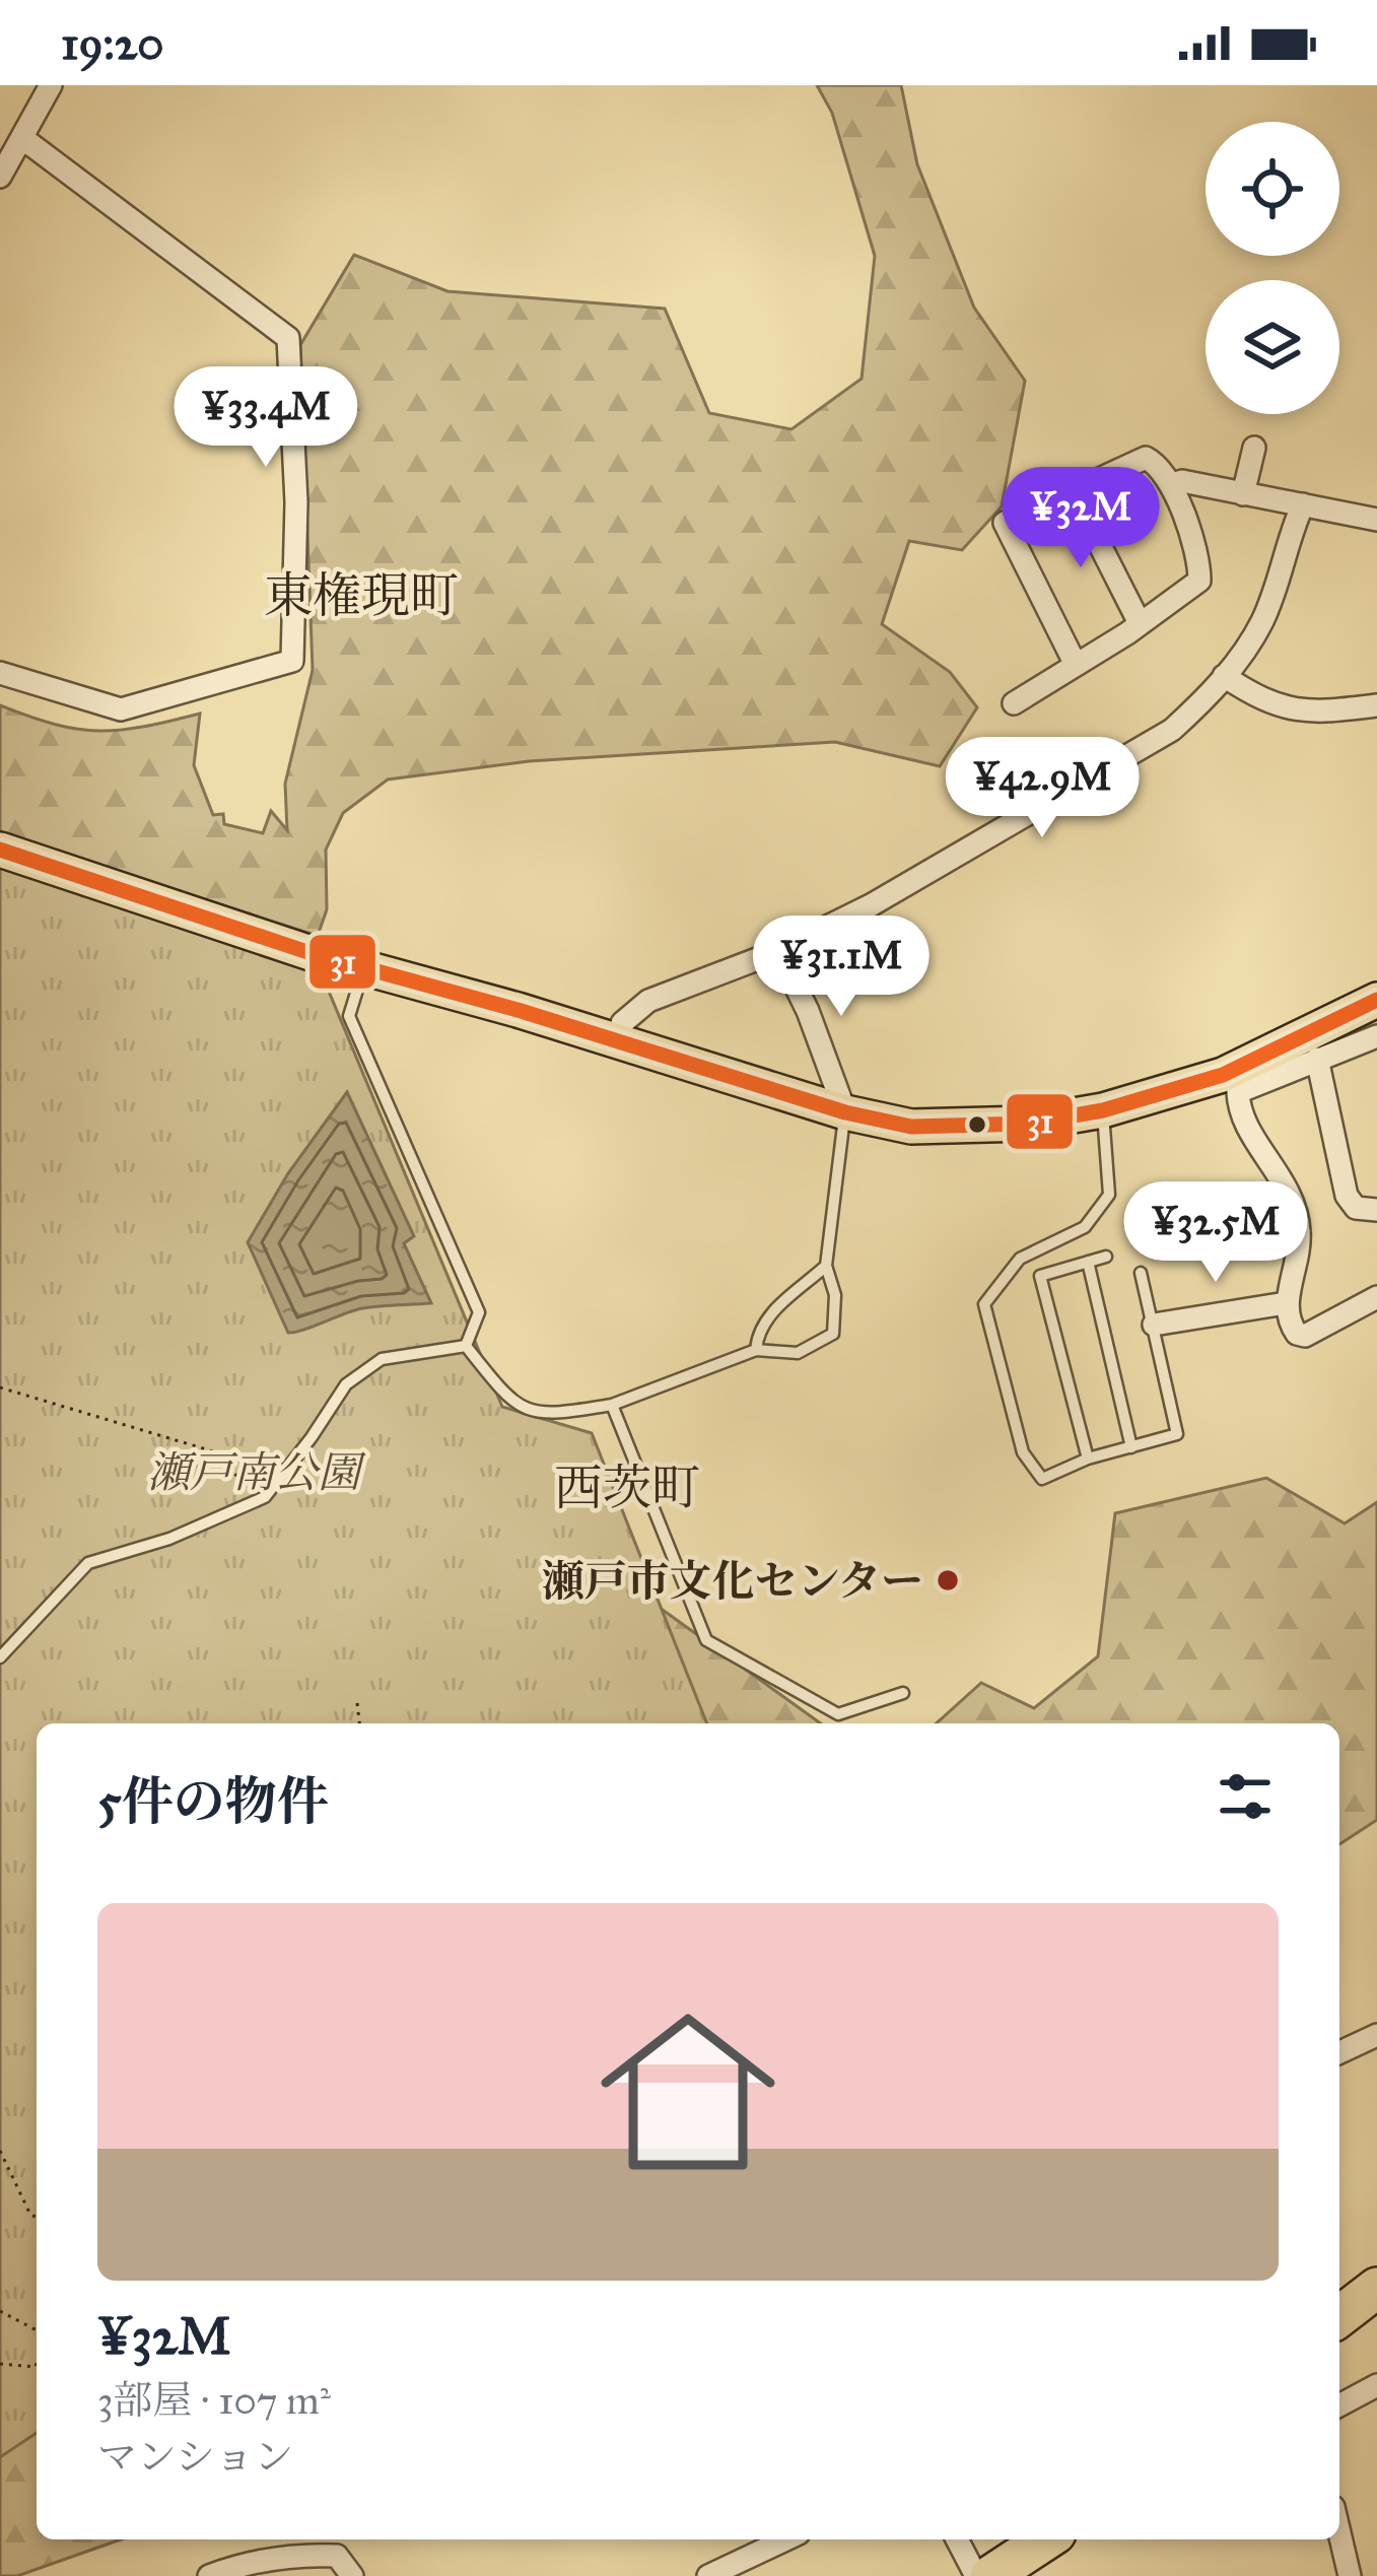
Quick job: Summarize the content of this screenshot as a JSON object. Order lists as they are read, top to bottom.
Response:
{
  "districts": ["東権現町", "西茨町"],
  "parks": ["瀬戸南公園"],
  "places": ["瀬戸市文化センター"],
  "lines": ["transit line 31"],
  "page": {
    "status": "19:20",
    "price": [
      "¥33.4M",
      "¥32M",
      "¥42.9M",
      "¥31.1M",
      "¥32.5M"
    ],
    "heading": "5件の物件",
    "list": [
      {
        "name": "¥32M",
        "note": "3部屋 · 107 m² · マンション"
      }
    ]
  }
}
